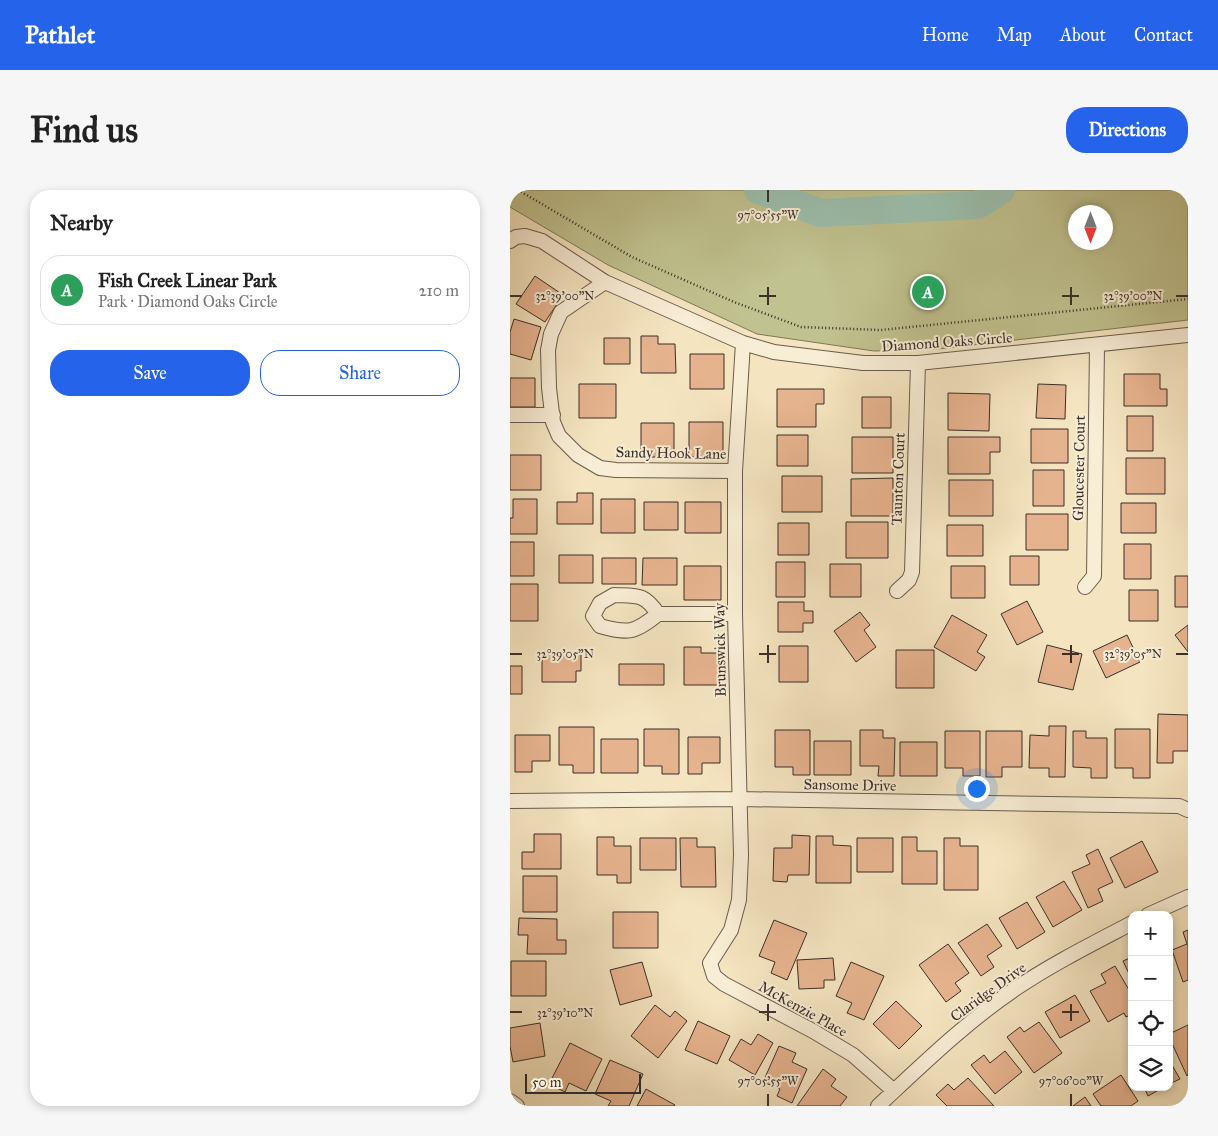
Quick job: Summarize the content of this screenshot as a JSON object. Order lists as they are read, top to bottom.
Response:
{
  "streets": {
    "street": [
      "Diamond Oaks Circle",
      "Sandy Hook Lane",
      "Gloucester Court",
      "Taunton Court",
      "Brunswick Way",
      "Sansome Drive",
      "Claridge Drive",
      "McKenzie Place"
    ]
  },
  "crossings": [
    ["Diamond Oaks Circle", "Sandy Hook Lane"],
    ["Diamond Oaks Circle", "Gloucester Court"],
    ["Diamond Oaks Circle", "Taunton Court"],
    ["Diamond Oaks Circle", "Brunswick Way"],
    ["Sandy Hook Lane", "Brunswick Way"],
    ["Brunswick Way", "Sansome Drive"],
    ["Brunswick Way", "McKenzie Place"],
    ["Claridge Drive", "McKenzie Place"]
  ],
  "scale_bar": "50 m",
  "north": "bottom",
  "page": {
    "header": "Pathlet",
    "nav": [
      "Home",
      "Map",
      "About",
      "Contact"
    ],
    "buttons": [
      "Directions",
      ["Save", "Share"]
    ],
    "title": "Find us",
    "heading": "Nearby",
    "list": [
      {
        "mark": "A",
        "name": "Fish Creek Linear Park",
        "note": "Park · Diamond Oaks Circle",
        "value": "210 m"
      }
    ],
    "pins": "A",
    "map_buttons": ["+", "−"],
    "scale": "50 m"
  },
  "coordinates": [
    "97°05'55\"W",
    "32°39'00\"N",
    "32°39'05\"N",
    "32°39'10\"N",
    "97°06'00\"W"
  ]
}
